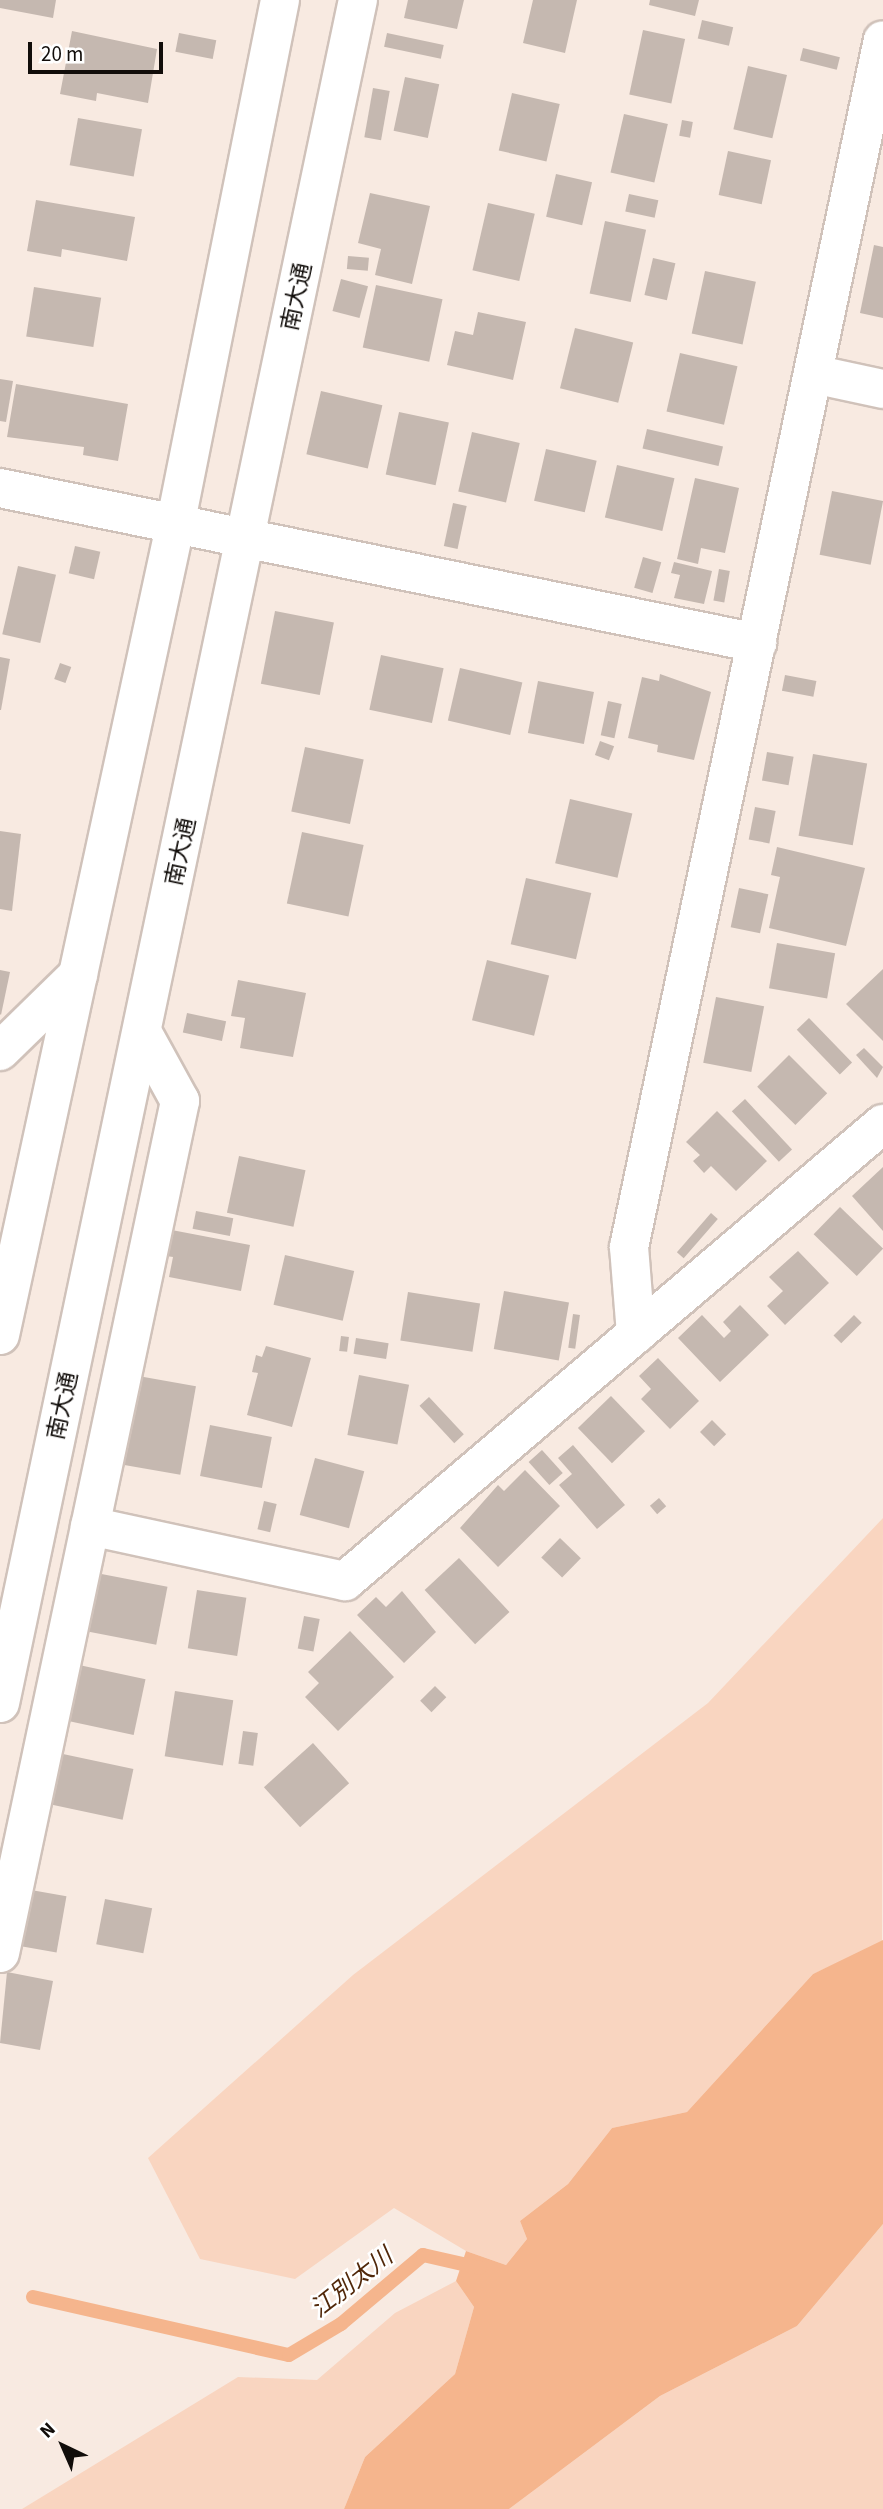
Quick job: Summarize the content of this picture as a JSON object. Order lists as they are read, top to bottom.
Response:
{
  "streets": {
    "street": ["南大通"]
  },
  "water": ["江別太川"],
  "scale_bar": "20 m",
  "north": "top left"
}
